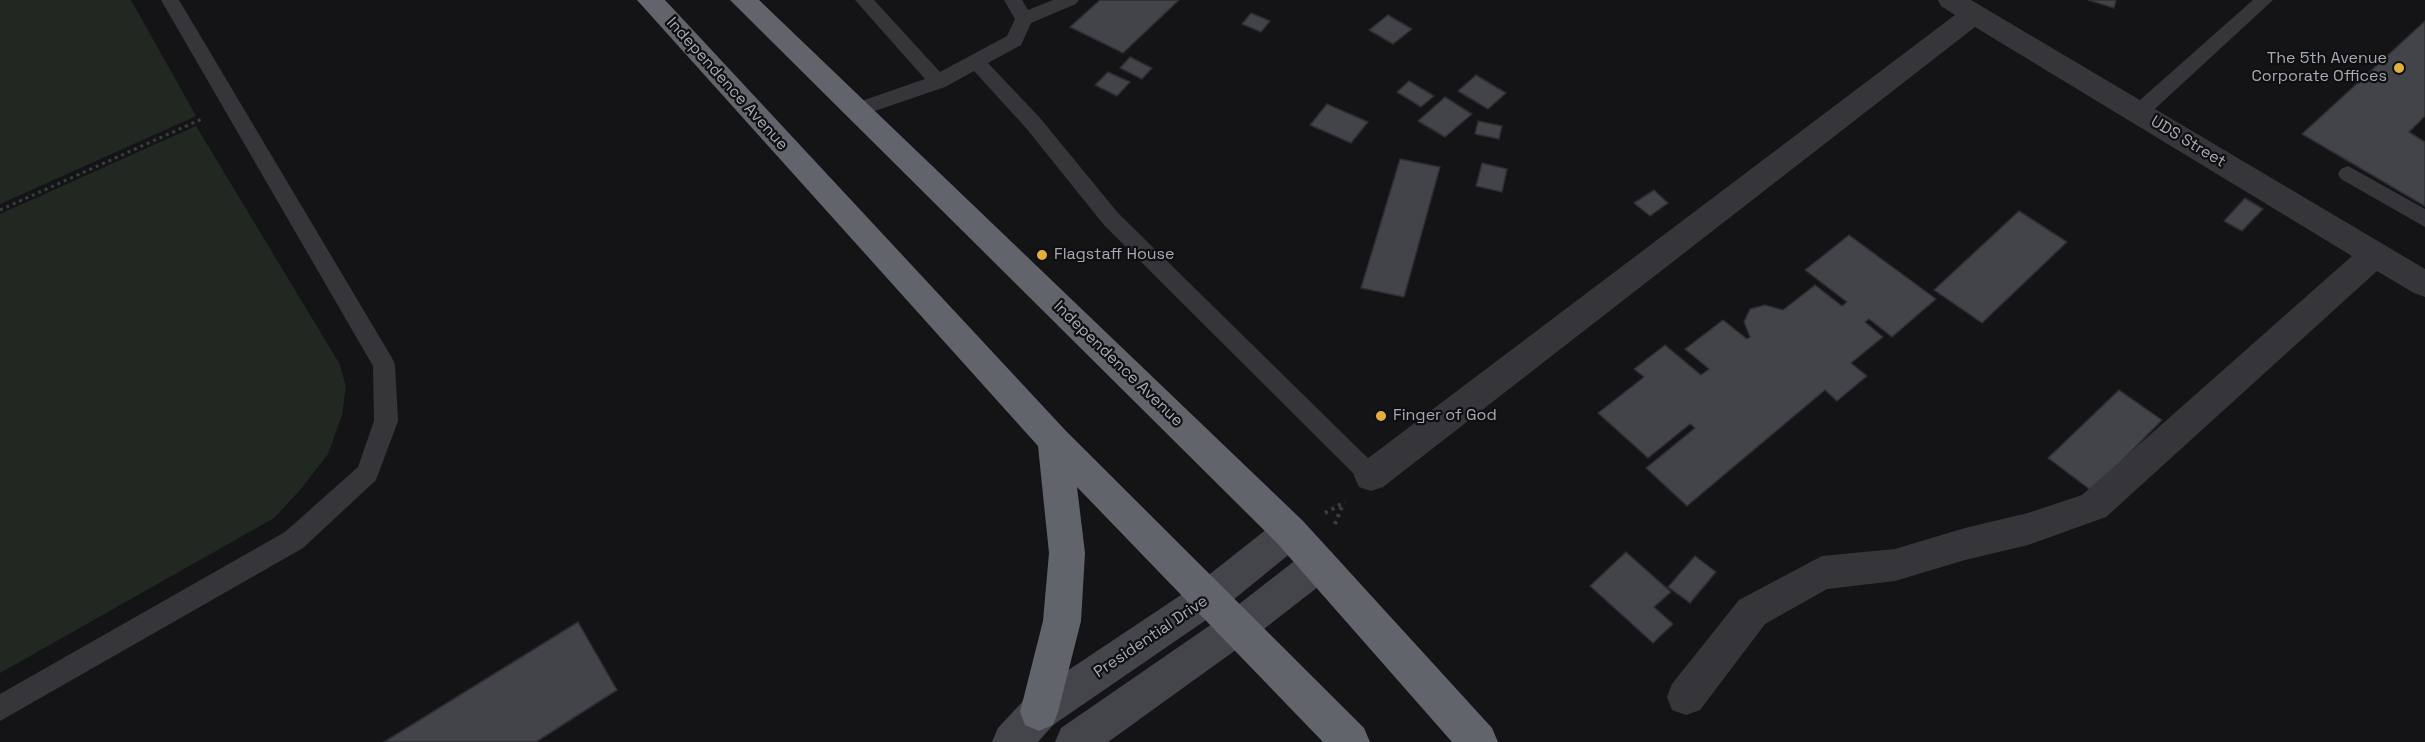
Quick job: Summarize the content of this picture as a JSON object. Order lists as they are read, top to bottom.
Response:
{
  "streets": {
    "highway": ["Independence Avenue"],
    "street": ["UDS Street", "Presidential Drive"]
  },
  "crossings": [
    ["Independence Avenue", "Presidential Drive"]
  ],
  "places": ["The 5th Avenue Corporate Offices", "Flagstaff House", "Finger of God"]
}
